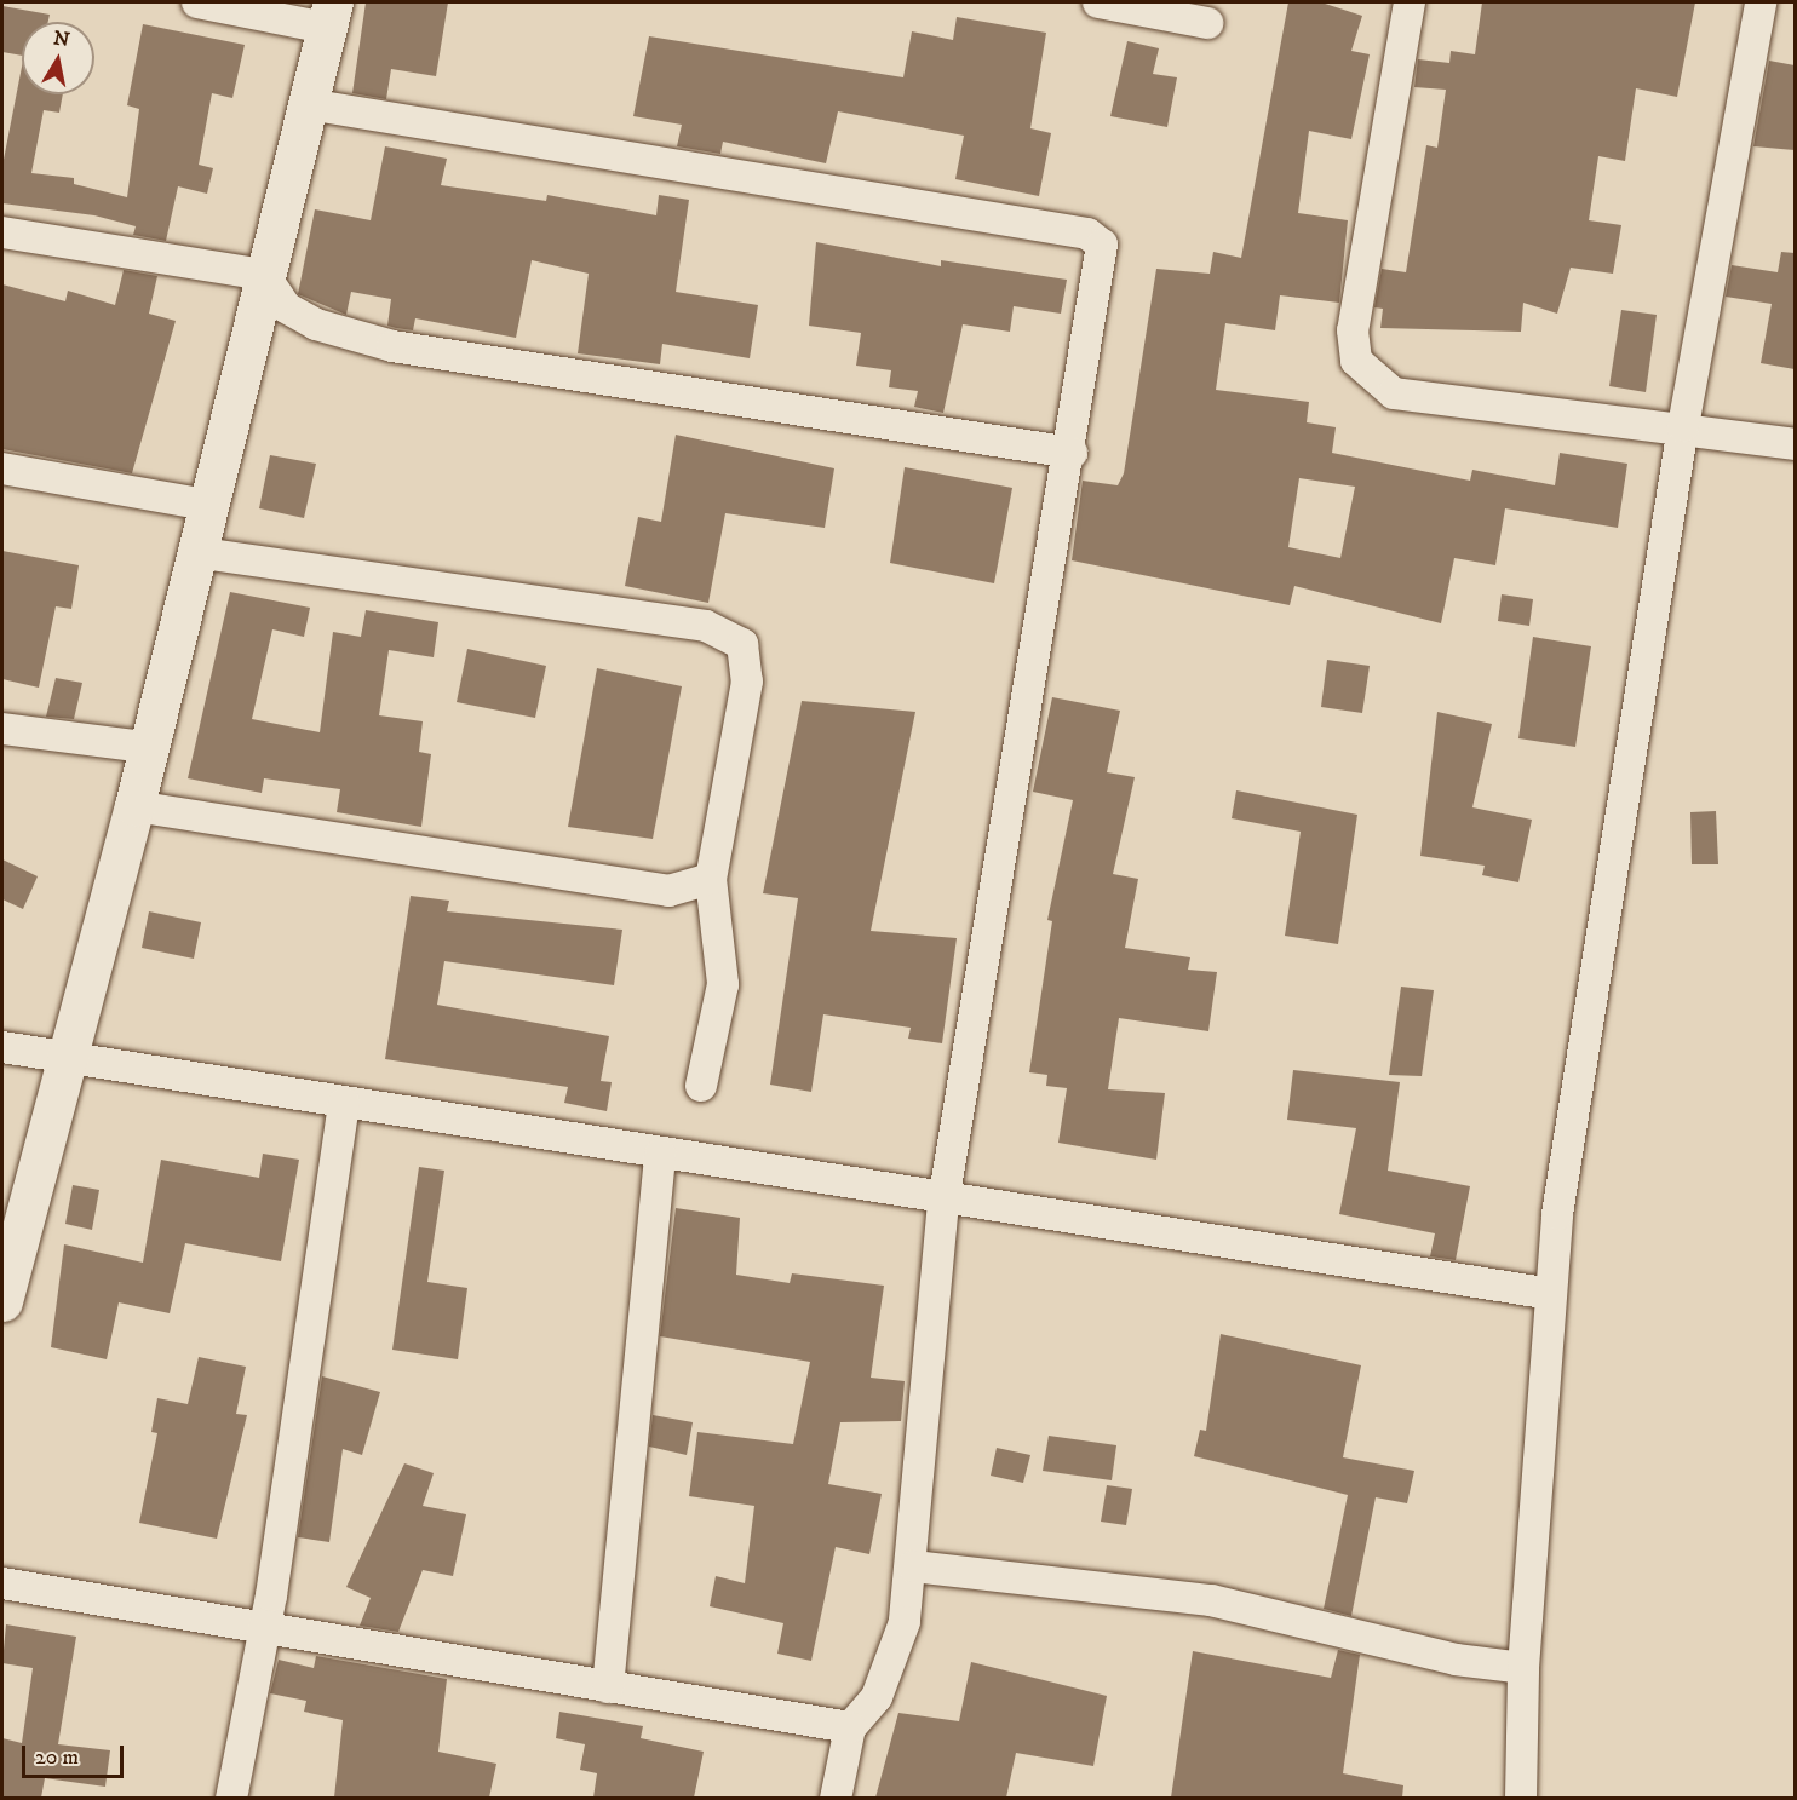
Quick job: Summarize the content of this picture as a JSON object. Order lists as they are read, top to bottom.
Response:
{
  "scale_bar": "20 m",
  "north": "top"
}
